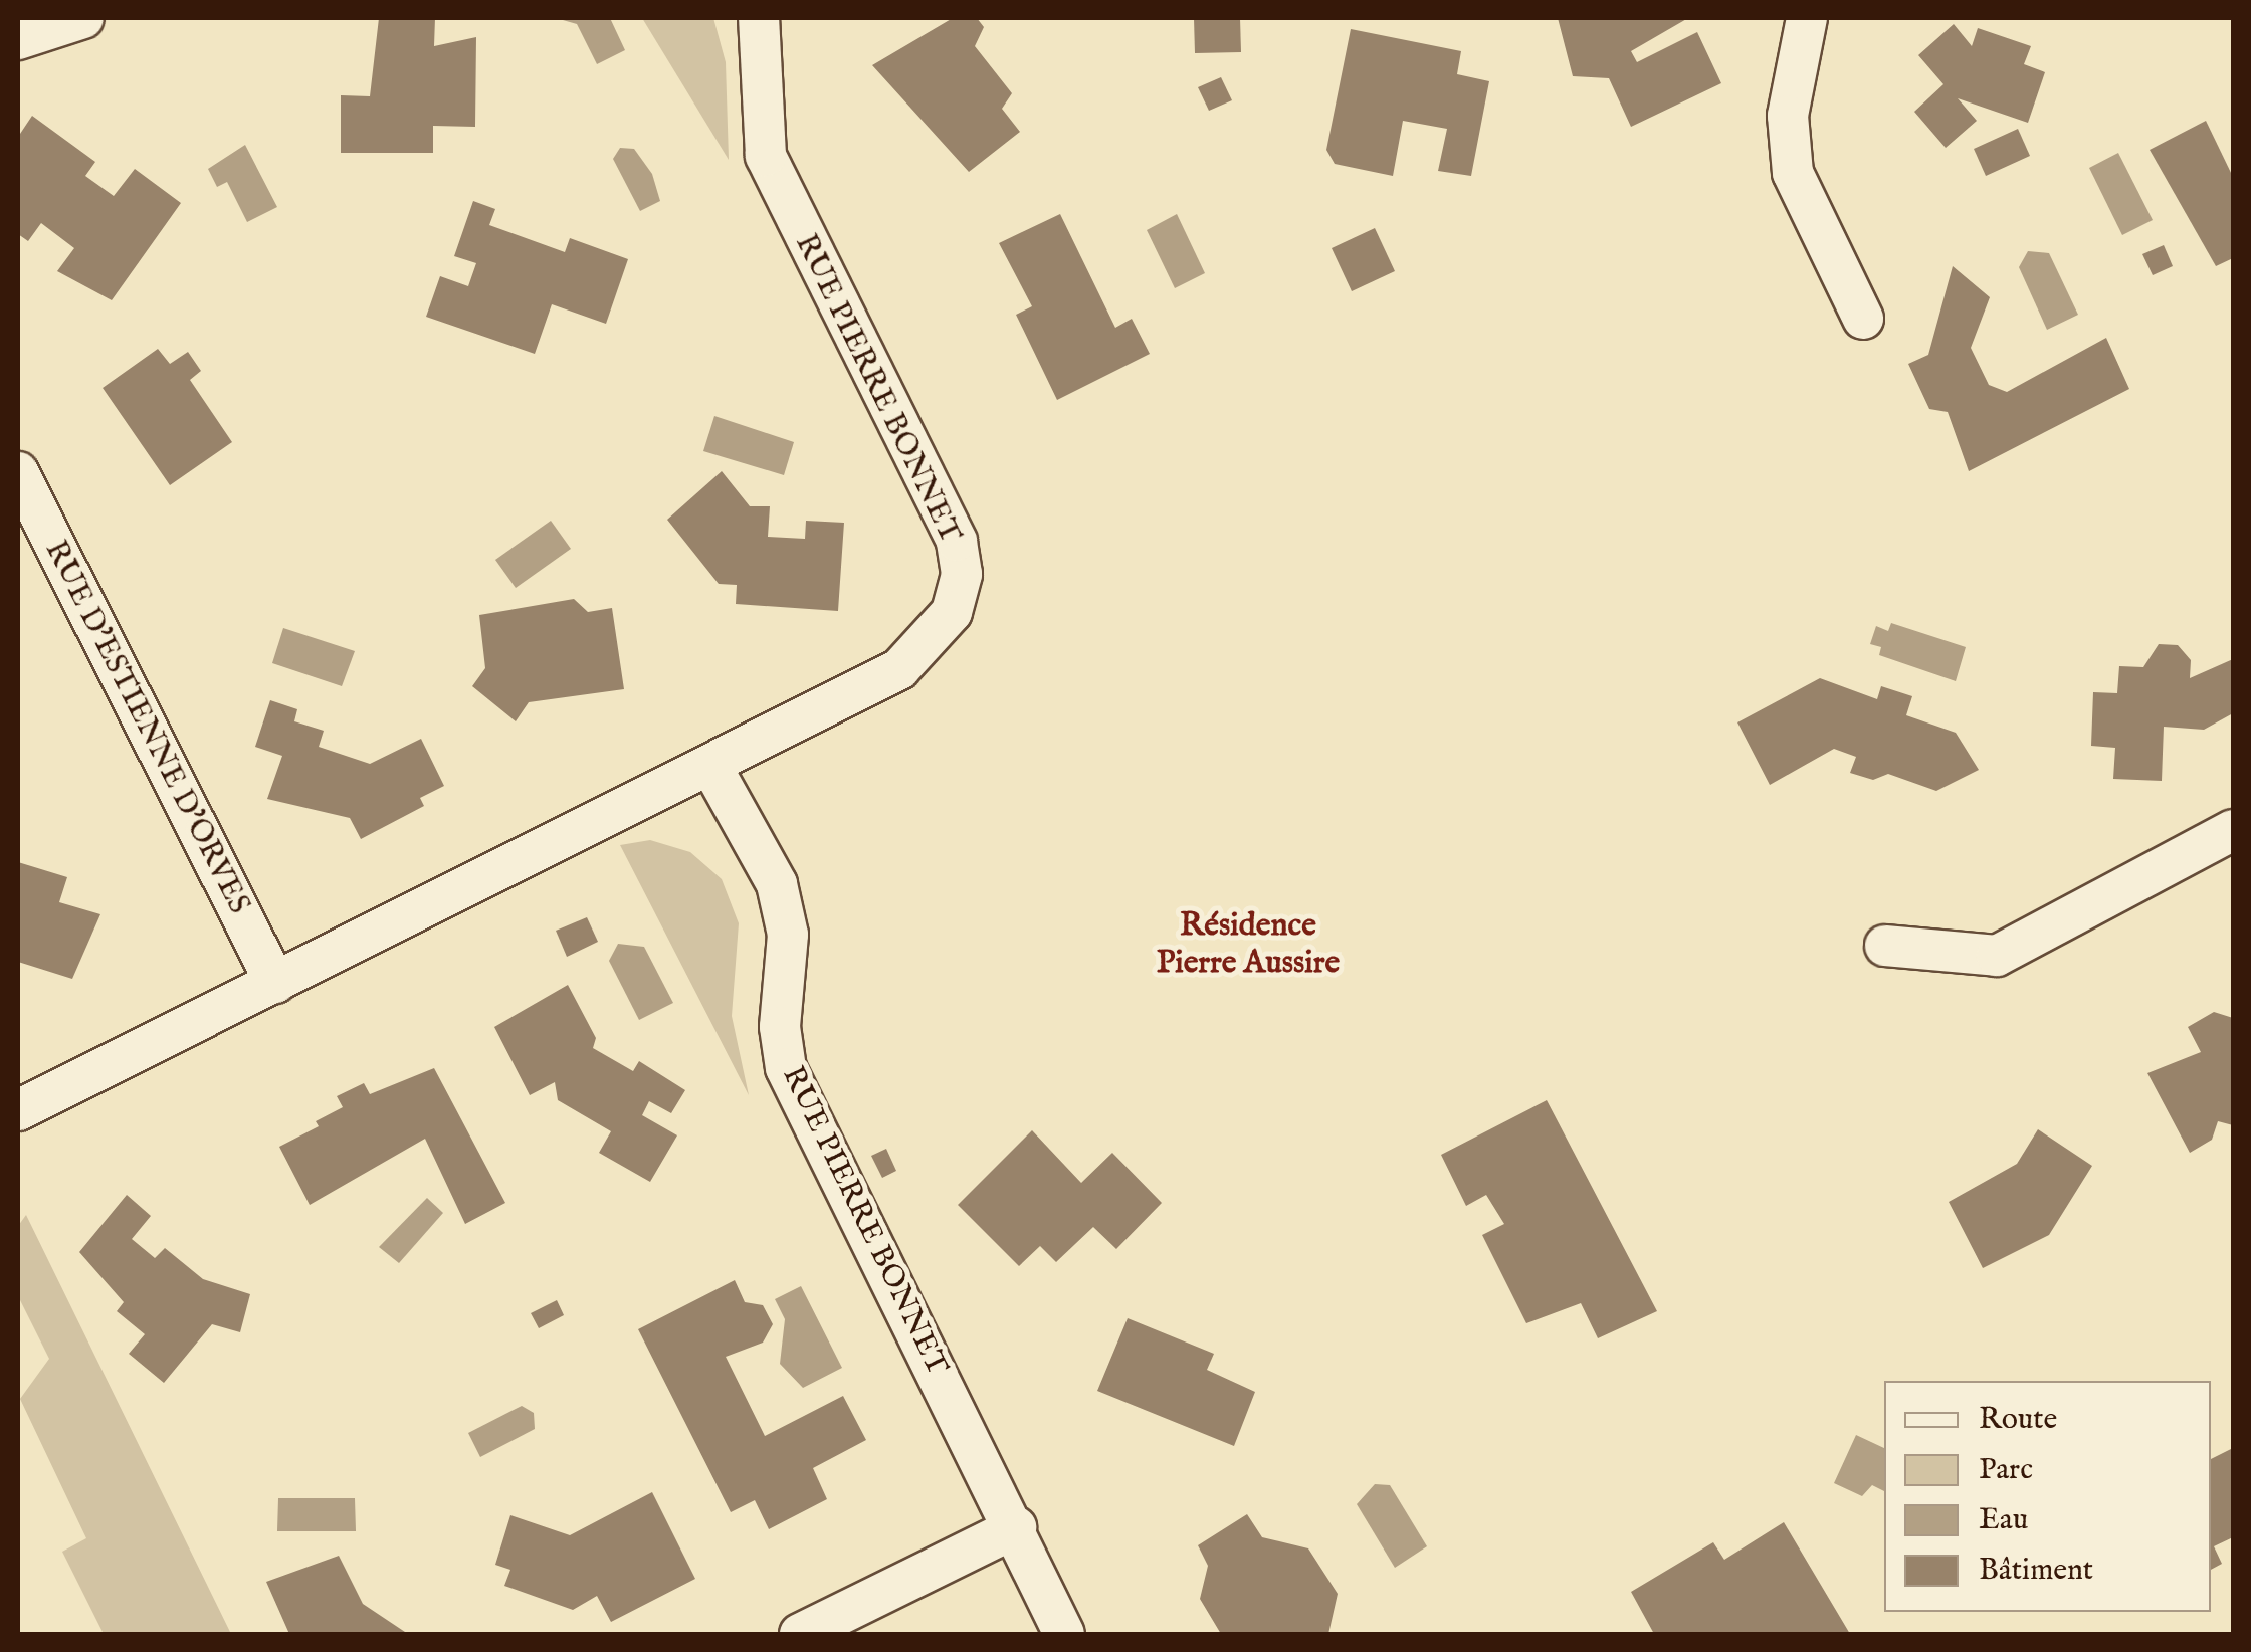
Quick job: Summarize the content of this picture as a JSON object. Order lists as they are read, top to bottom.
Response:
{
  "streets": {
    "street": ["RUE PIERRE BONNET", "RUE D'ESTIENNE D'ORVES"]
  },
  "districts": ["Résidence Pierre Aussire"],
  "legend": [
    "Route",
    "Parc",
    "Eau",
    "Bâtiment"
  ]
}
